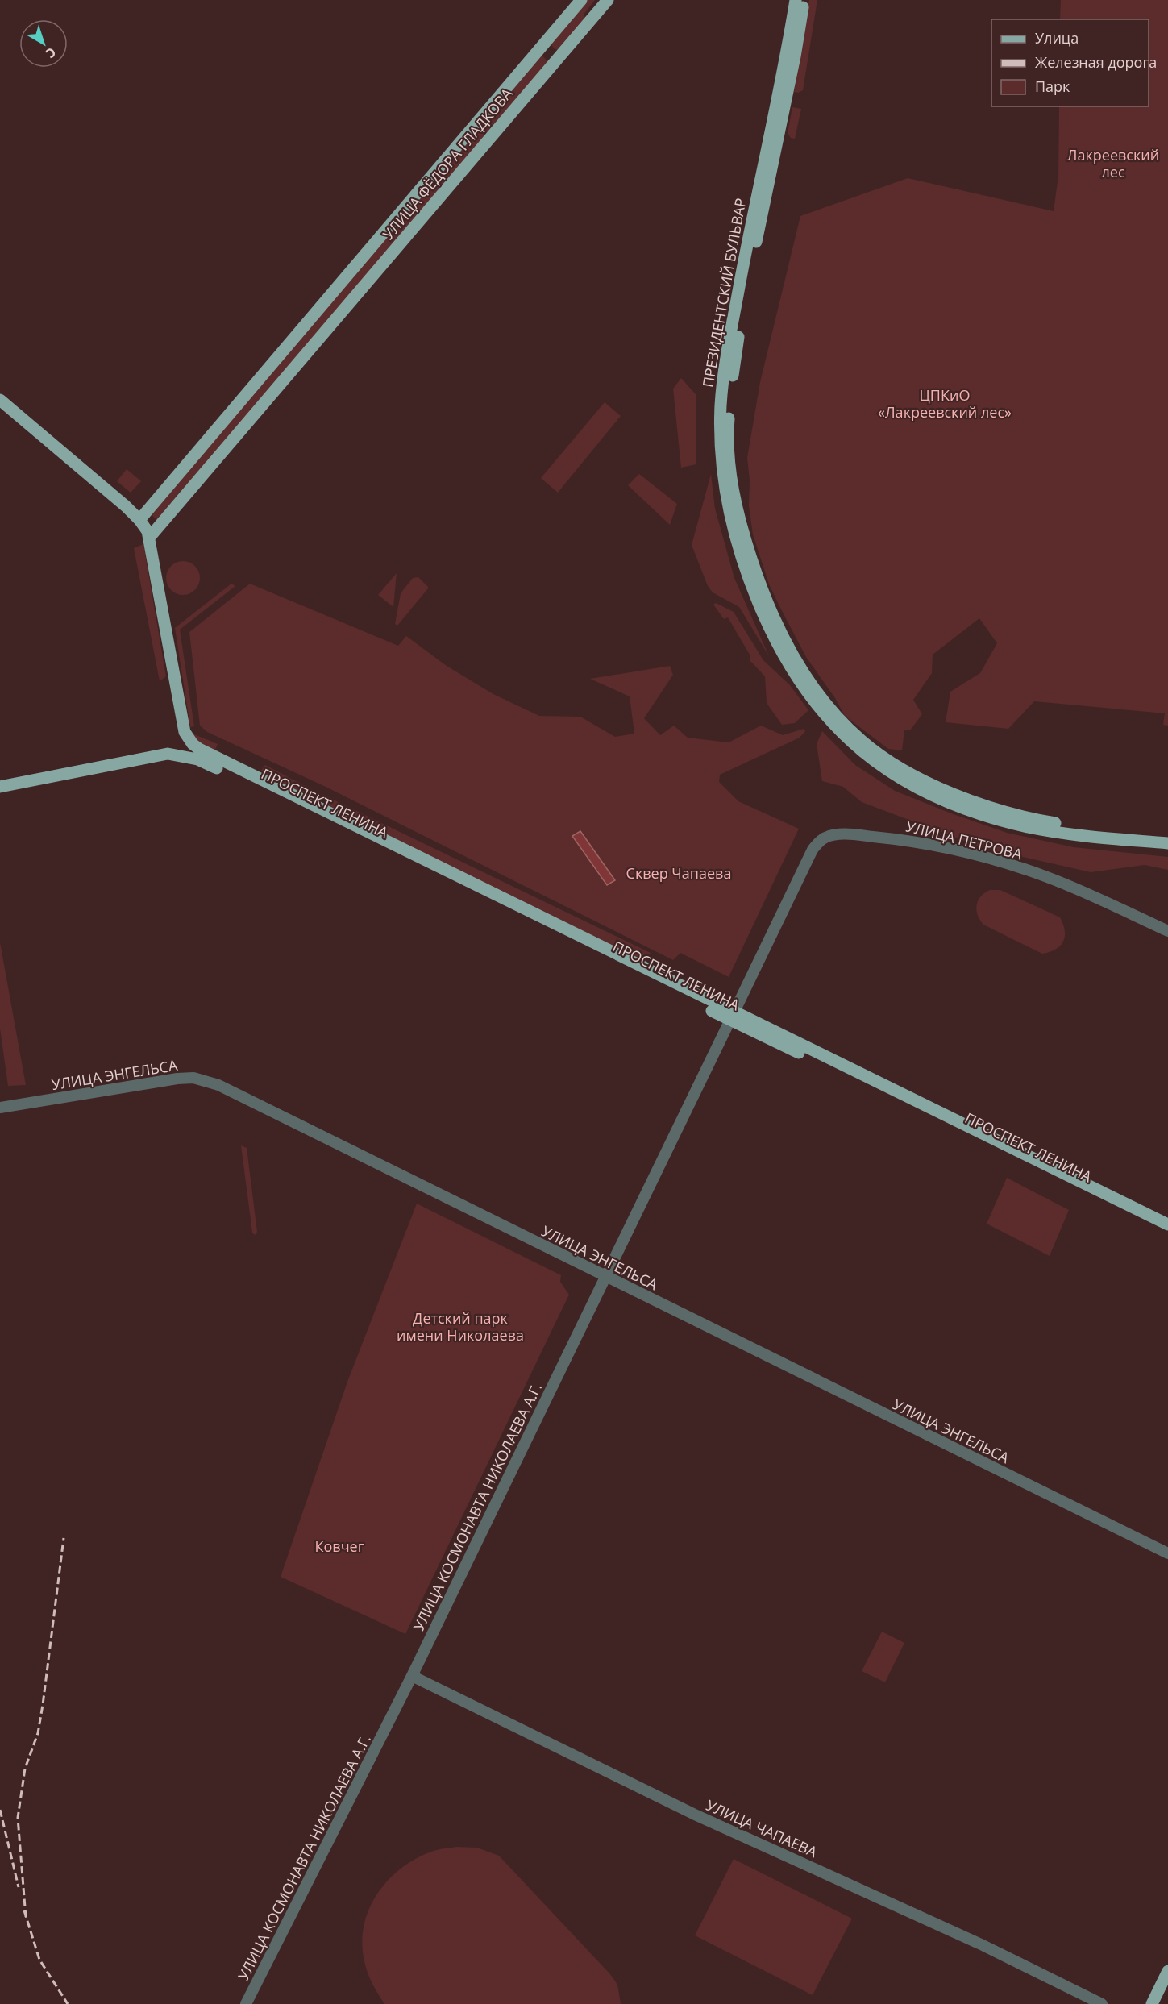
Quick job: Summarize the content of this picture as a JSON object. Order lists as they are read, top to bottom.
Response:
{
  "streets": {
    "main road": ["УЛИЦА ФЁДОРА ГЛАДКОВА", "ПРЕЗИДЕНТСКИЙ БУЛЬВАР", "ПРОСПЕКТ ЛЕНИНА"],
    "street": [
      "УЛИЦА ПЕТРОВА",
      "УЛИЦА ЭНГЕЛЬСА",
      "УЛИЦА КОСМОНАВТА НИКОЛАЕВА А.Г.",
      "УЛИЦА ЧАПАЕВА"
    ]
  },
  "crossings": [
    ["ПРОСПЕКТ ЛЕНИНА", "УЛИЦА КОСМОНАВТА НИКОЛАЕВА А.Г."],
    ["УЛИЦА ПЕТРОВА", "УЛИЦА КОСМОНАВТА НИКОЛАЕВА А.Г."],
    ["УЛИЦА ЭНГЕЛЬСА", "УЛИЦА КОСМОНАВТА НИКОЛАЕВА А.Г."],
    ["УЛИЦА КОСМОНАВТА НИКОЛАЕВА А.Г.", "УЛИЦА ЧАПАЕВА"]
  ],
  "parks": [
    "Лакреевский лес",
    "ЦПКиО «Лакреевский лес»",
    "Сквер Чапаева",
    "Детский парк имени Николаева",
    "Ковчег"
  ],
  "legend": ["Улица", "Железная дорога", "Парк"],
  "north": "bottom right"
}
